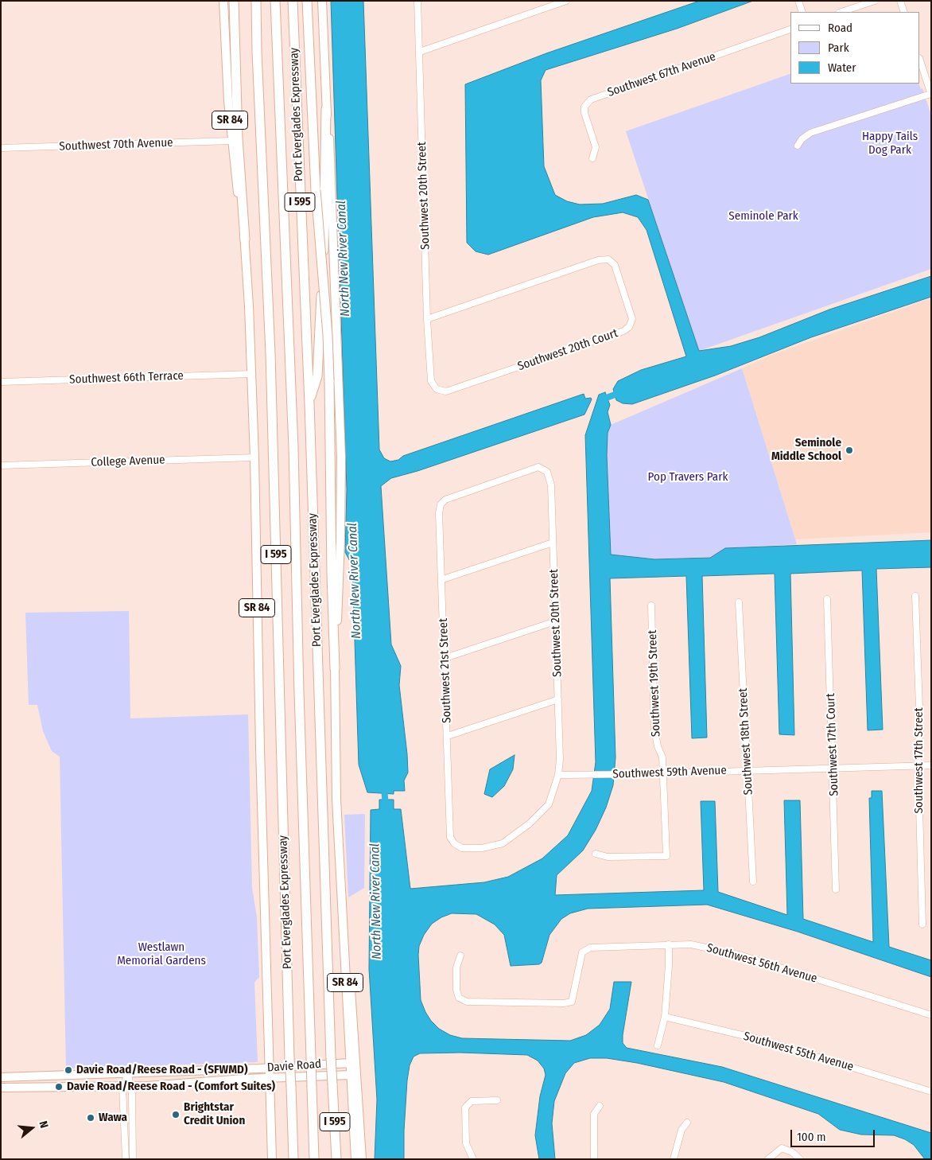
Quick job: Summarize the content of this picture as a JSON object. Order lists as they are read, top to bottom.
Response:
{
  "streets": {
    "highway": ["Port Everglades Expressway", "I 595"],
    "main road": ["SR 84", "Davie Road"],
    "street": [
      "Southwest 67th Avenue",
      "Southwest 70th Avenue",
      "Southwest 20th Street",
      "Southwest 20th Court",
      "Southwest 66th Terrace",
      "College Avenue",
      "Southwest 21st Street",
      "Southwest 19th Street",
      "Southwest 18th Street",
      "Southwest 17th Court",
      "Southwest 17th Street",
      "Southwest 59th Avenue",
      "Southwest 56th Avenue",
      "Southwest 55th Avenue"
    ]
  },
  "crossings": [
    ["SR 84", "Southwest 70th Avenue"],
    ["SR 84", "Southwest 66th Terrace"],
    ["SR 84", "College Avenue"],
    ["SR 84", "Davie Road"],
    ["Southwest 20th Street", "Southwest 20th Court"],
    ["Southwest 20th Street", "Southwest 21st Street"],
    ["Southwest 20th Street", "Southwest 59th Avenue"],
    ["Southwest 21st Street", "Southwest 59th Avenue"],
    ["Southwest 19th Street", "Southwest 59th Avenue"],
    ["Southwest 18th Street", "Southwest 59th Avenue"],
    ["Southwest 17th Court", "Southwest 59th Avenue"],
    ["Southwest 17th Street", "Southwest 59th Avenue"]
  ],
  "water": ["North New River Canal"],
  "parks": [
    "Happy Tails Dog Park",
    "Seminole Park",
    "Pop Travers Park",
    "Westlawn Memorial Gardens"
  ],
  "places": [
    "Seminole Middle School",
    "Davie Road/Reese Road - (SFWMD)",
    "Davie Road/Reese Road - (Comfort Suites)",
    "Brightstar Credit Union",
    "Wawa"
  ],
  "legend": ["Road", "Park", "Water"],
  "scale_bar": "100 m",
  "north": "right"
}
